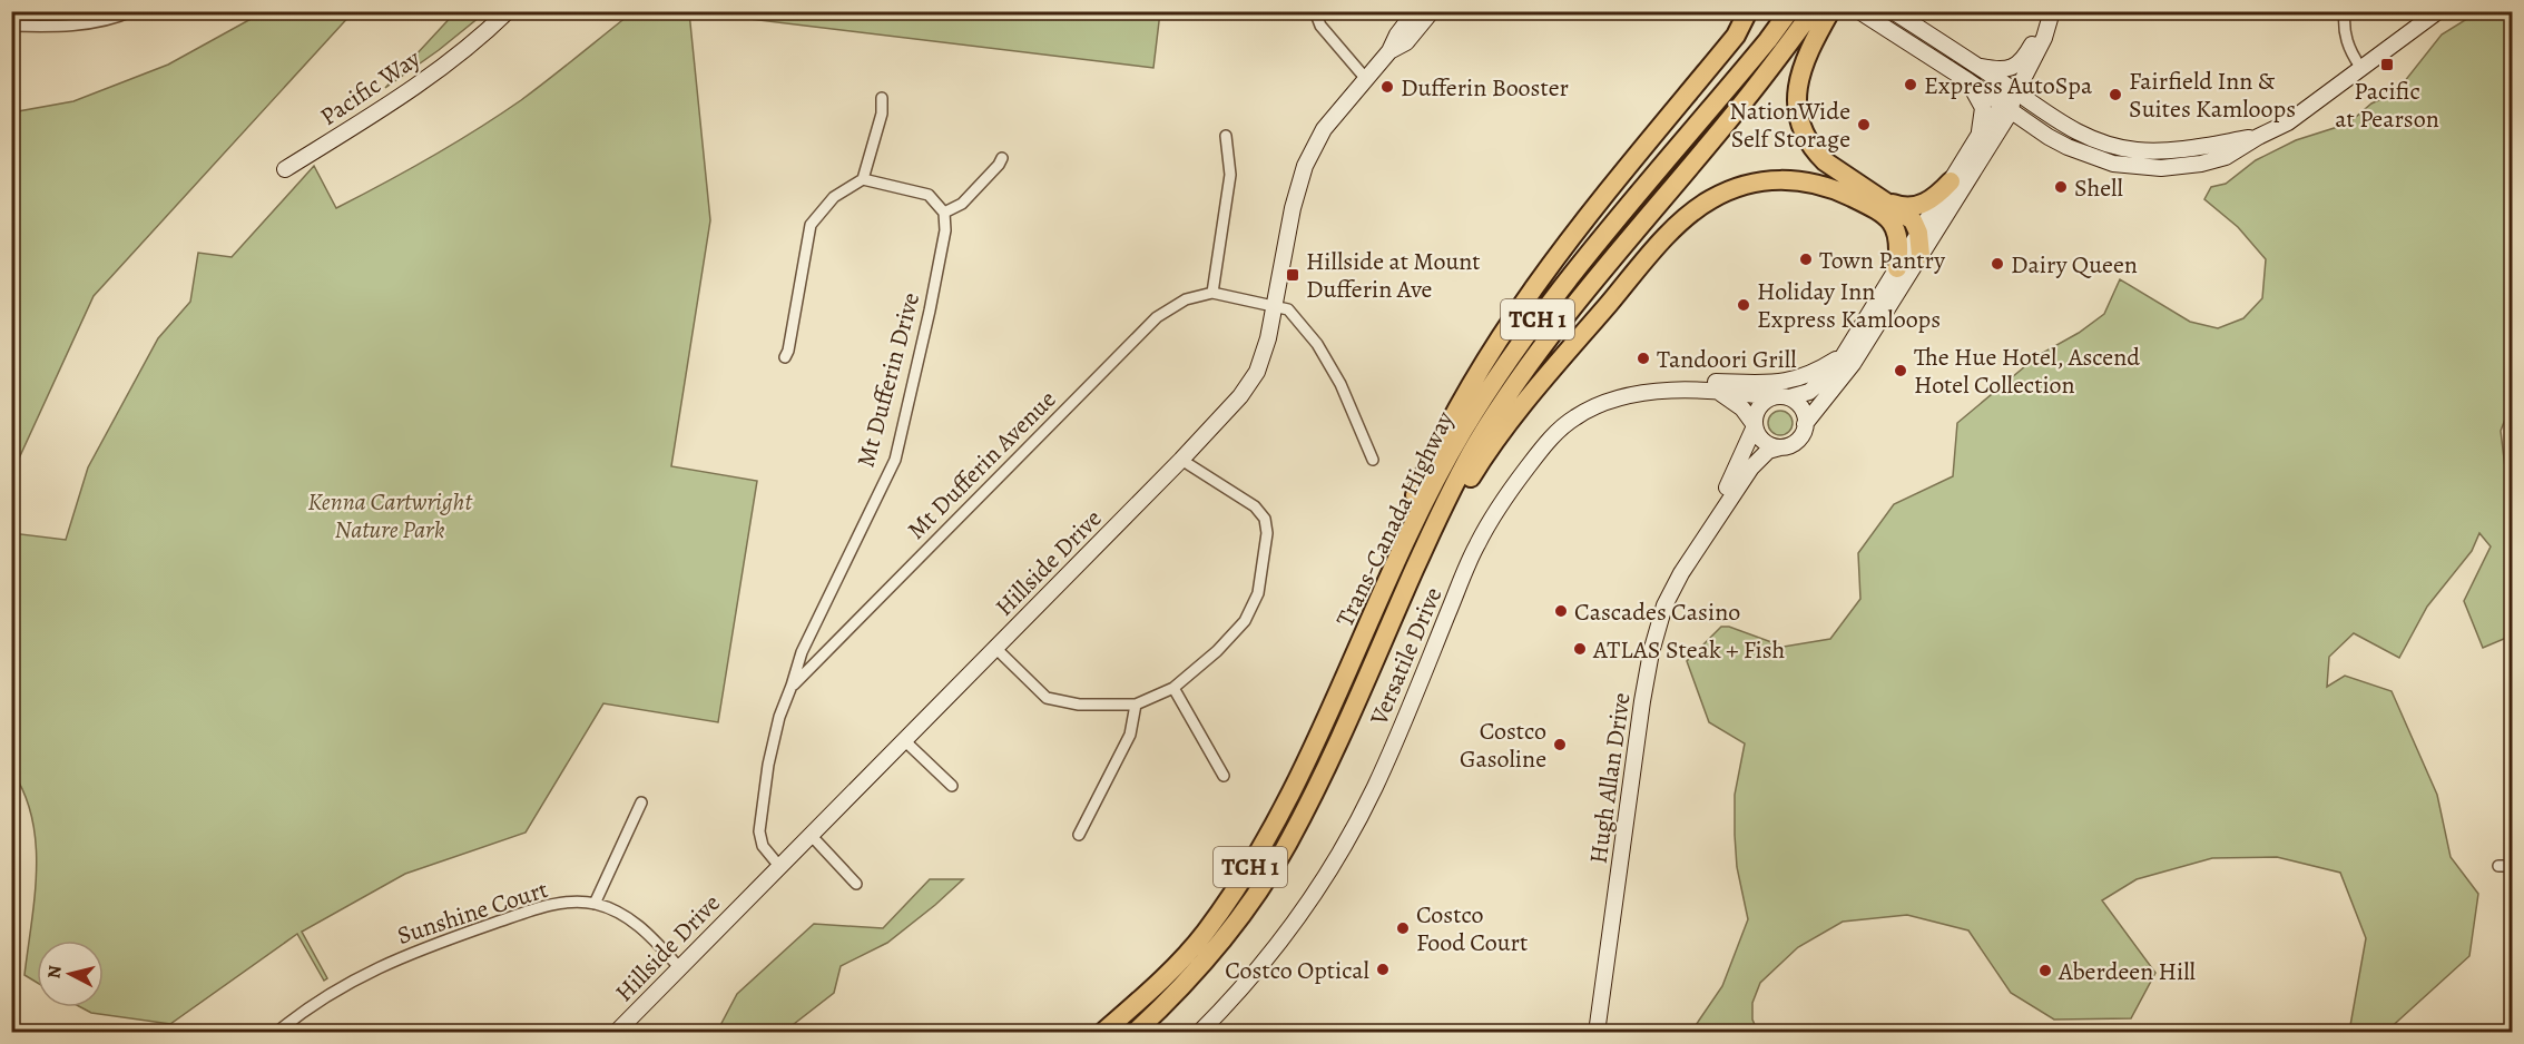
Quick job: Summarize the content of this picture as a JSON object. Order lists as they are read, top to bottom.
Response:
{
  "streets": {
    "highway": ["TCH 1", "Trans-Canada Highway"],
    "main road": [
      "Pacific Way",
      "Hillside Drive",
      "Versatile Drive",
      "Hugh Allan Drive"
    ],
    "street": ["Mt Dufferin Drive", "Mt Dufferin Avenue", "Sunshine Court"]
  },
  "crossings": [
    ["Mt Dufferin Drive", "Mt Dufferin Avenue"],
    ["Mt Dufferin Drive", "Hillside Drive"],
    ["Hillside Drive", "Sunshine Court"],
    ["Versatile Drive", "Hugh Allan Drive"]
  ],
  "parks": ["Kenna Cartwright Nature Park"],
  "places": {
    "transit": ["Pacific at Pearson", "Hillside at Mount Dufferin Ave"],
    "other": [
      "Express AutoSpa",
      "Dufferin Booster",
      "Fairfield Inn & Suites Kamloops",
      "NationWide Self Storage",
      "Shell",
      "Town Pantry",
      "Dairy Queen",
      "Holiday Inn Express Kamloops",
      "Tandoori Grill",
      "The Hue Hotel, Ascend Hotel Collection",
      "Cascades Casino",
      "ATLAS Steak + Fish",
      "Costco Gasoline",
      "Costco Food Court",
      "Costco Optical",
      "Aberdeen Hill"
    ]
  },
  "north": "left"
}
